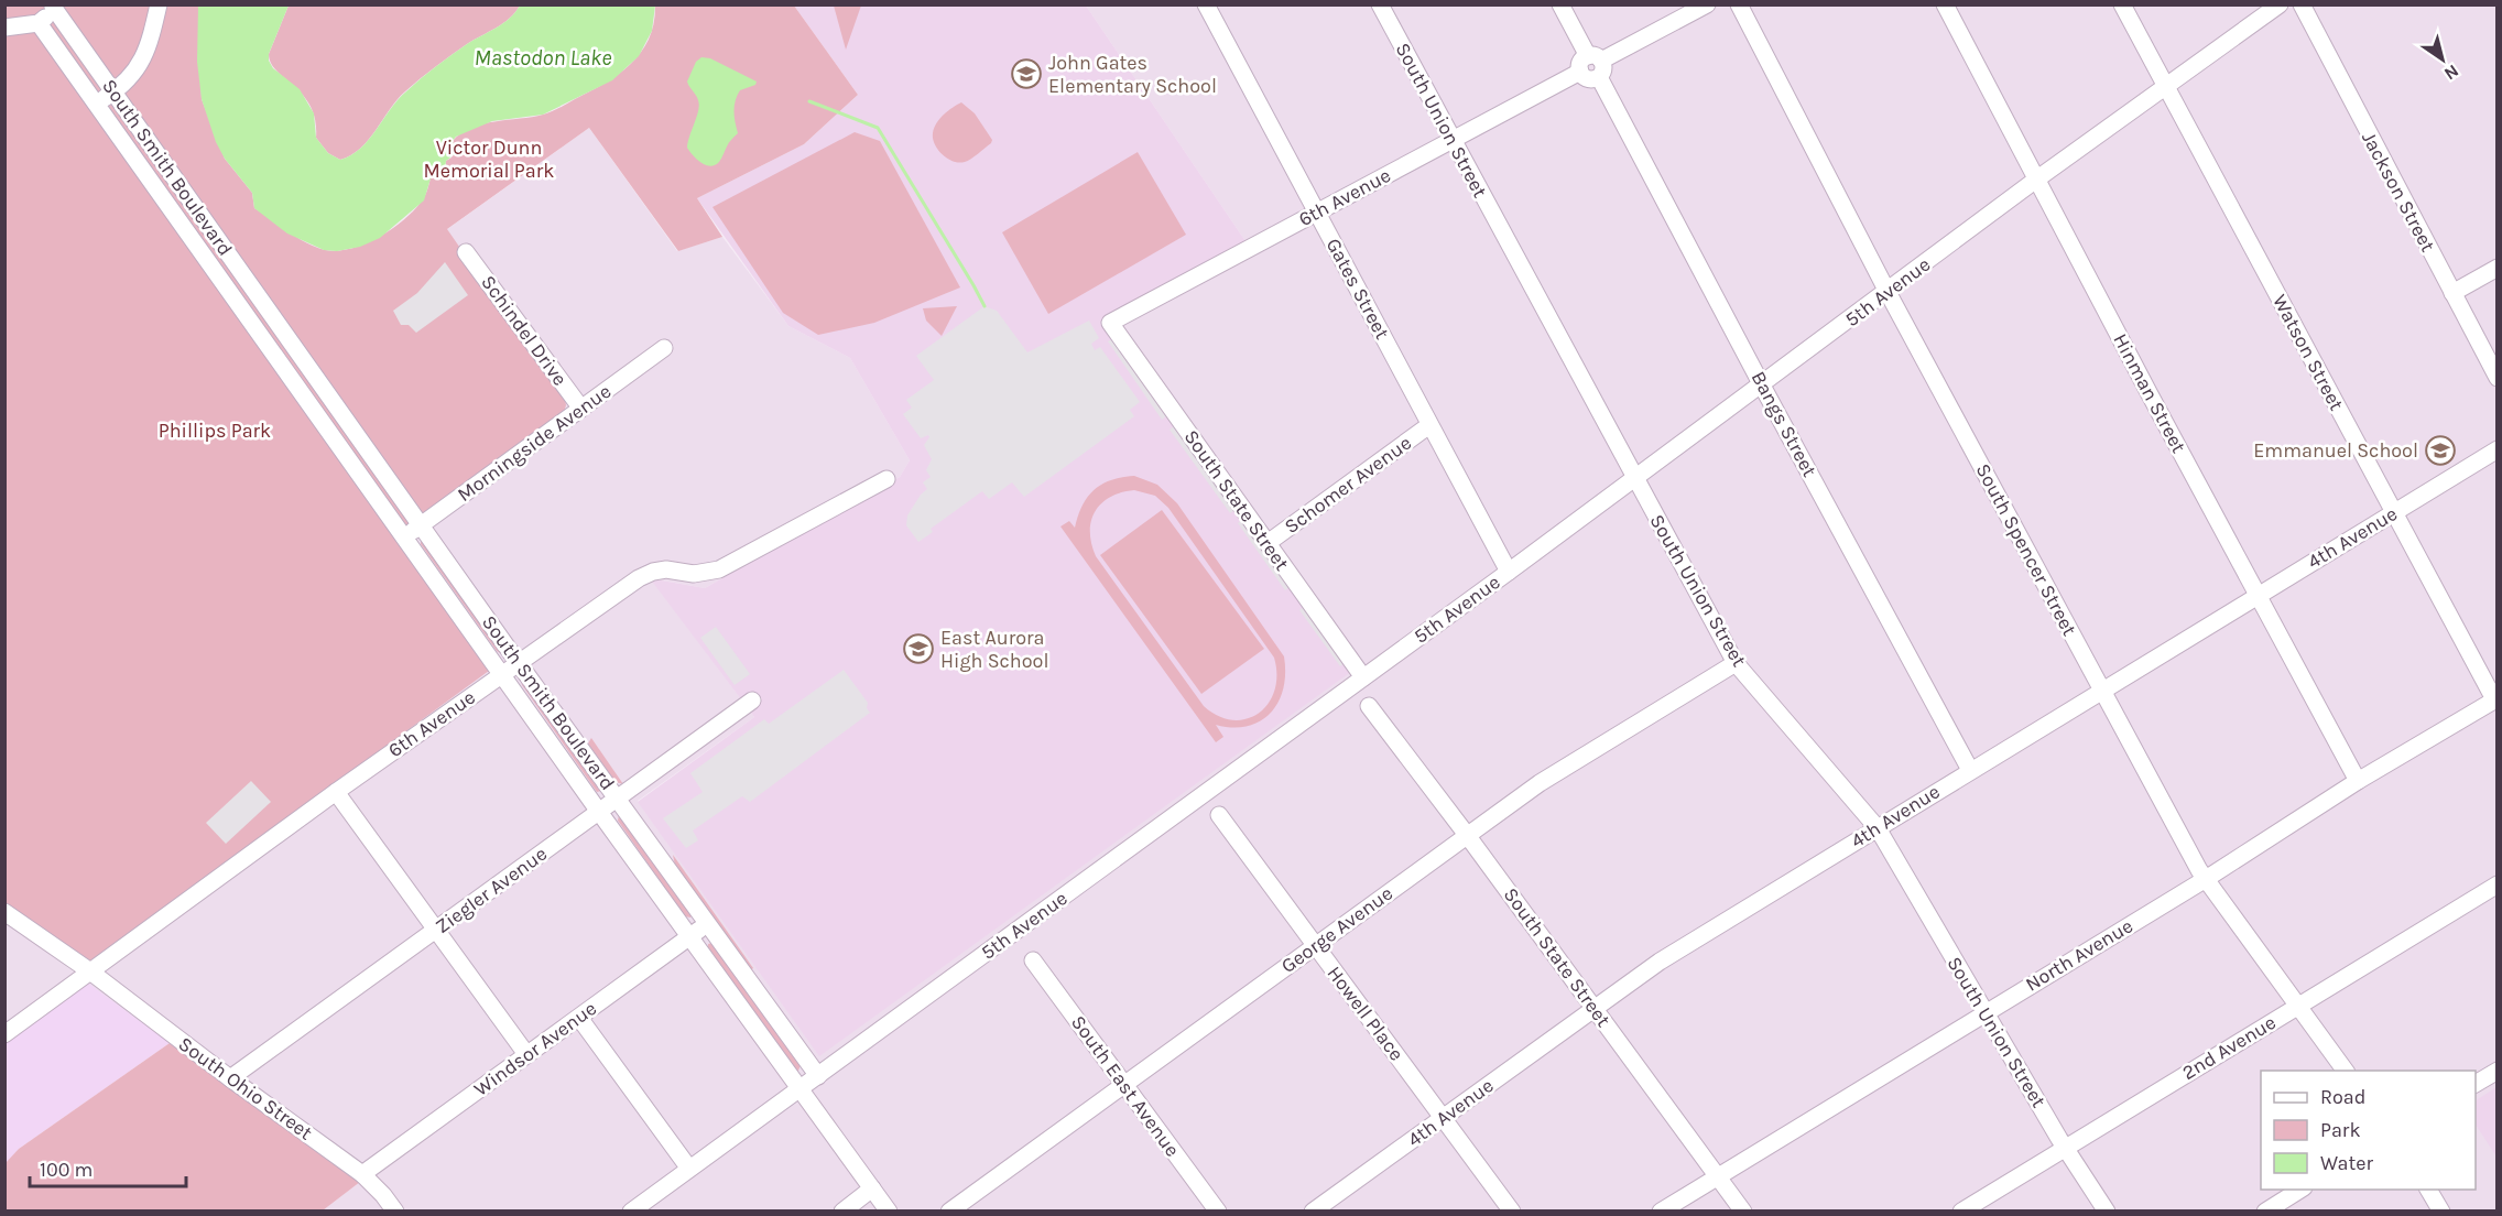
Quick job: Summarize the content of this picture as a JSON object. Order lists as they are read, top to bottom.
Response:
{
  "streets": {
    "street": [
      "South Union Street",
      "South Smith Boulevard",
      "Jackson Street",
      "6th Avenue",
      "Gates Street",
      "5th Avenue",
      "Schindel Drive",
      "Watson Street",
      "Hinman Street",
      "Bangs Street",
      "Morningside Avenue",
      "Schomer Avenue",
      "South State Street",
      "4th Avenue",
      "South Spencer Street",
      "Ziegler Avenue",
      "George Avenue",
      "North Avenue",
      "Howell Place",
      "2nd Avenue",
      "Windsor Avenue",
      "South East Avenue",
      "South Ohio Street"
    ]
  },
  "crossings": [
    ["South Union Street", "6th Avenue"],
    ["South Union Street", "5th Avenue"],
    ["South Union Street", "4th Avenue"],
    ["South Union Street", "George Avenue"],
    ["South Union Street", "North Avenue"],
    ["South Union Street", "2nd Avenue"],
    ["South Smith Boulevard", "6th Avenue"],
    ["South Smith Boulevard", "5th Avenue"],
    ["South Smith Boulevard", "Morningside Avenue"],
    ["South Smith Boulevard", "Ziegler Avenue"],
    ["South Smith Boulevard", "Windsor Avenue"],
    ["6th Avenue", "Gates Street"],
    ["6th Avenue", "Bangs Street"],
    ["6th Avenue", "South State Street"],
    ["6th Avenue", "South Ohio Street"],
    ["Gates Street", "5th Avenue"],
    ["Gates Street", "Schomer Avenue"],
    ["5th Avenue", "Watson Street"],
    ["5th Avenue", "Hinman Street"],
    ["5th Avenue", "Bangs Street"],
    ["5th Avenue", "South State Street"],
    ["5th Avenue", "South Spencer Street"],
    ["Schindel Drive", "Morningside Avenue"],
    ["Watson Street", "4th Avenue"],
    ["Watson Street", "North Avenue"],
    ["Hinman Street", "4th Avenue"],
    ["Hinman Street", "North Avenue"],
    ["Bangs Street", "4th Avenue"],
    ["Schomer Avenue", "South State Street"],
    ["South State Street", "4th Avenue"],
    ["South State Street", "George Avenue"],
    ["South State Street", "North Avenue"],
    ["4th Avenue", "South Spencer Street"],
    ["4th Avenue", "Howell Place"],
    ["South Spencer Street", "North Avenue"],
    ["South Spencer Street", "2nd Avenue"],
    ["Ziegler Avenue", "South Ohio Street"],
    ["George Avenue", "Howell Place"],
    ["George Avenue", "South East Avenue"],
    ["Windsor Avenue", "South Ohio Street"]
  ],
  "water": ["Mastodon Lake"],
  "parks": ["Victor Dunn Memorial Park", "Phillips Park"],
  "places": {
    "school or university": ["John Gates Elementary School", "Emmanuel School", "East Aurora High School"]
  },
  "legend": ["Road", "Park", "Water"],
  "scale_bar": "100 m",
  "north": "bottom right"
}
